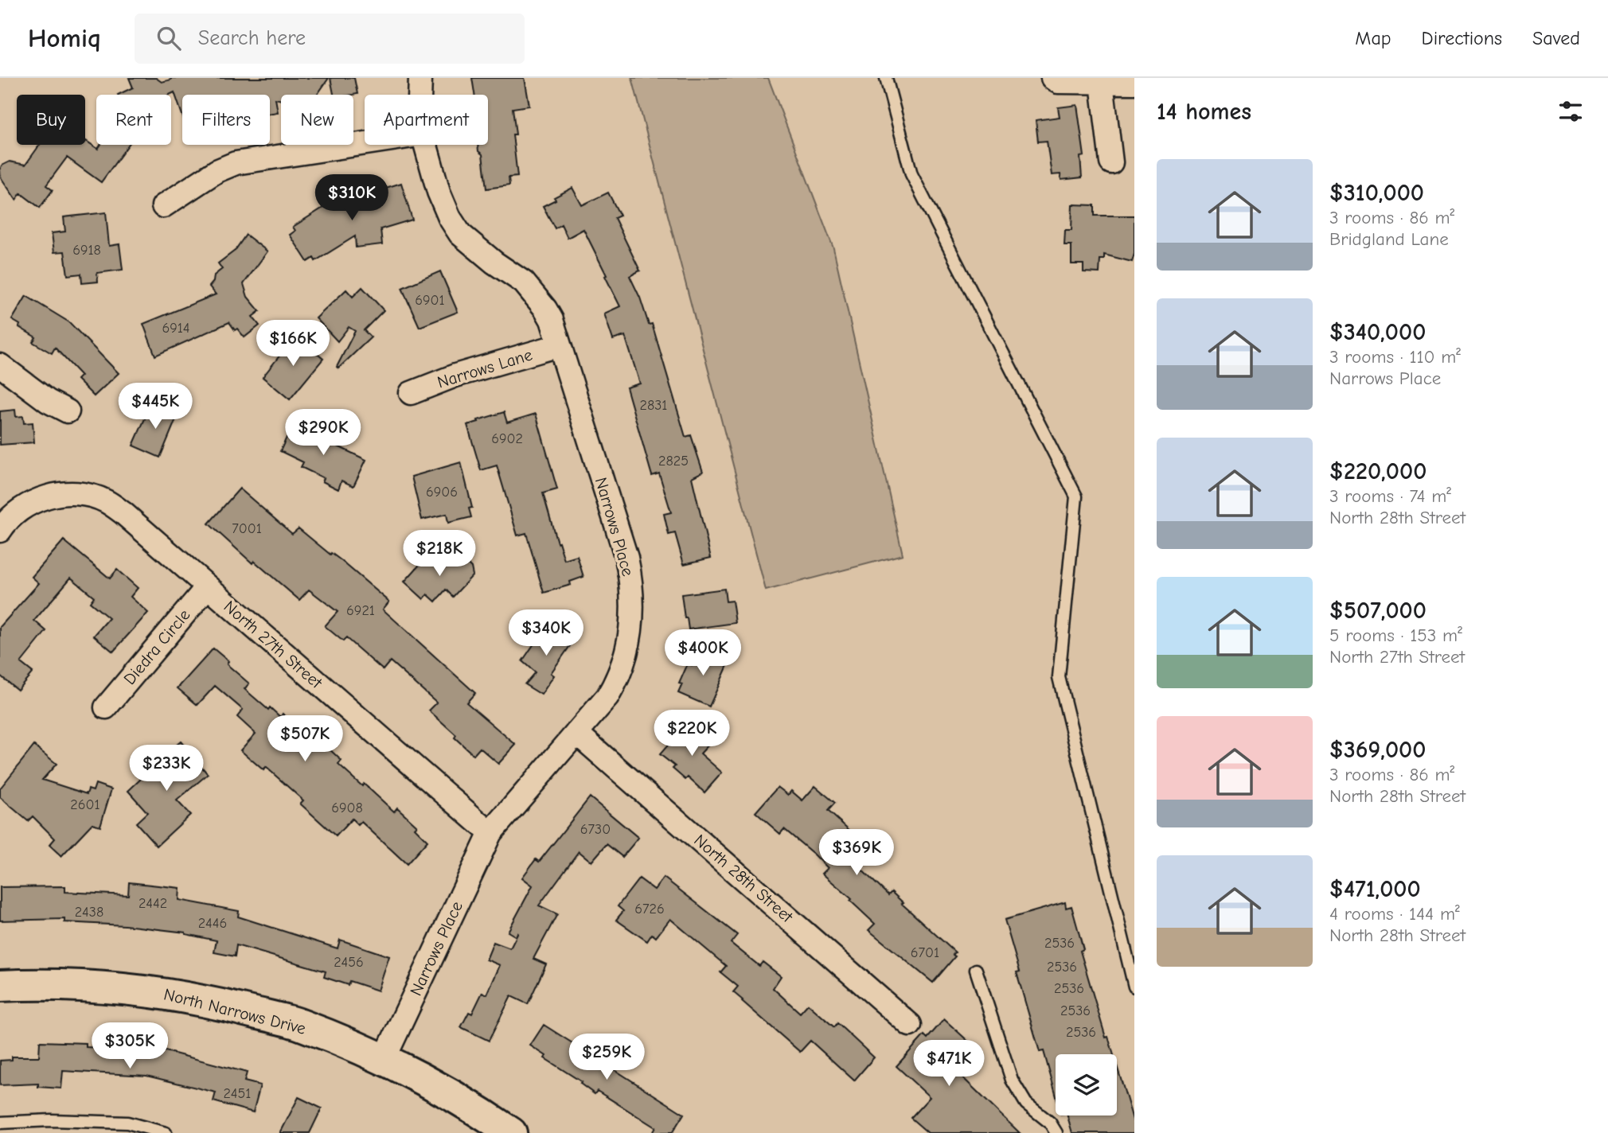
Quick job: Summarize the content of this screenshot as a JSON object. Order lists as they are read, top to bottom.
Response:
{
  "streets": {
    "main road": ["North Narrows Drive"],
    "street": [
      "Narrows Lane",
      "Narrows Place",
      "North 27th Street",
      "Diedra Circle",
      "North 28th Street"
    ]
  },
  "crossings": [
    ["Narrows Lane", "Narrows Place"],
    ["Narrows Place", "North 27th Street"],
    ["Narrows Place", "North 28th Street"],
    ["Narrows Place", "North Narrows Drive"],
    ["North 27th Street", "Diedra Circle"]
  ],
  "house_numbers": [
    "6918",
    "6901",
    "6914",
    "2831",
    "6902",
    "2825",
    "6906",
    "7001",
    "6921",
    "2601",
    "6908",
    "6730",
    "2442",
    "6726",
    "2438",
    "2446",
    "2536",
    "6701",
    "2456",
    "2536",
    "2536",
    "2536",
    "2536",
    "2451"
  ],
  "page": {
    "header": "Homiq",
    "search": "Search here",
    "nav": ["Map", "Directions", "Saved"],
    "heading": "14 homes",
    "chip": [
      "Buy",
      "Rent",
      "Filters",
      "New",
      "Apartment"
    ],
    "list": [
      {
        "name": "$310,000",
        "note": "3 rooms · 86 m² · Bridgland Lane"
      },
      {
        "name": "$340,000",
        "note": "3 rooms · 110 m² · Narrows Place"
      },
      {
        "name": "$220,000",
        "note": "3 rooms · 74 m² · North 28th Street"
      },
      {
        "name": "$507,000",
        "note": "5 rooms · 153 m² · North 27th Street"
      },
      {
        "name": "$369,000",
        "note": "3 rooms · 86 m² · North 28th Street"
      },
      {
        "name": "$471,000",
        "note": "4 rooms · 144 m² · North 28th Street"
      }
    ],
    "price": [
      "$310K",
      "$166K",
      "$445K",
      "$290K",
      "$218K",
      "$340K",
      "$400K",
      "$220K",
      "$507K",
      "$233K",
      "$369K",
      "$305K",
      "$259K",
      "$471K"
    ]
  }
}
